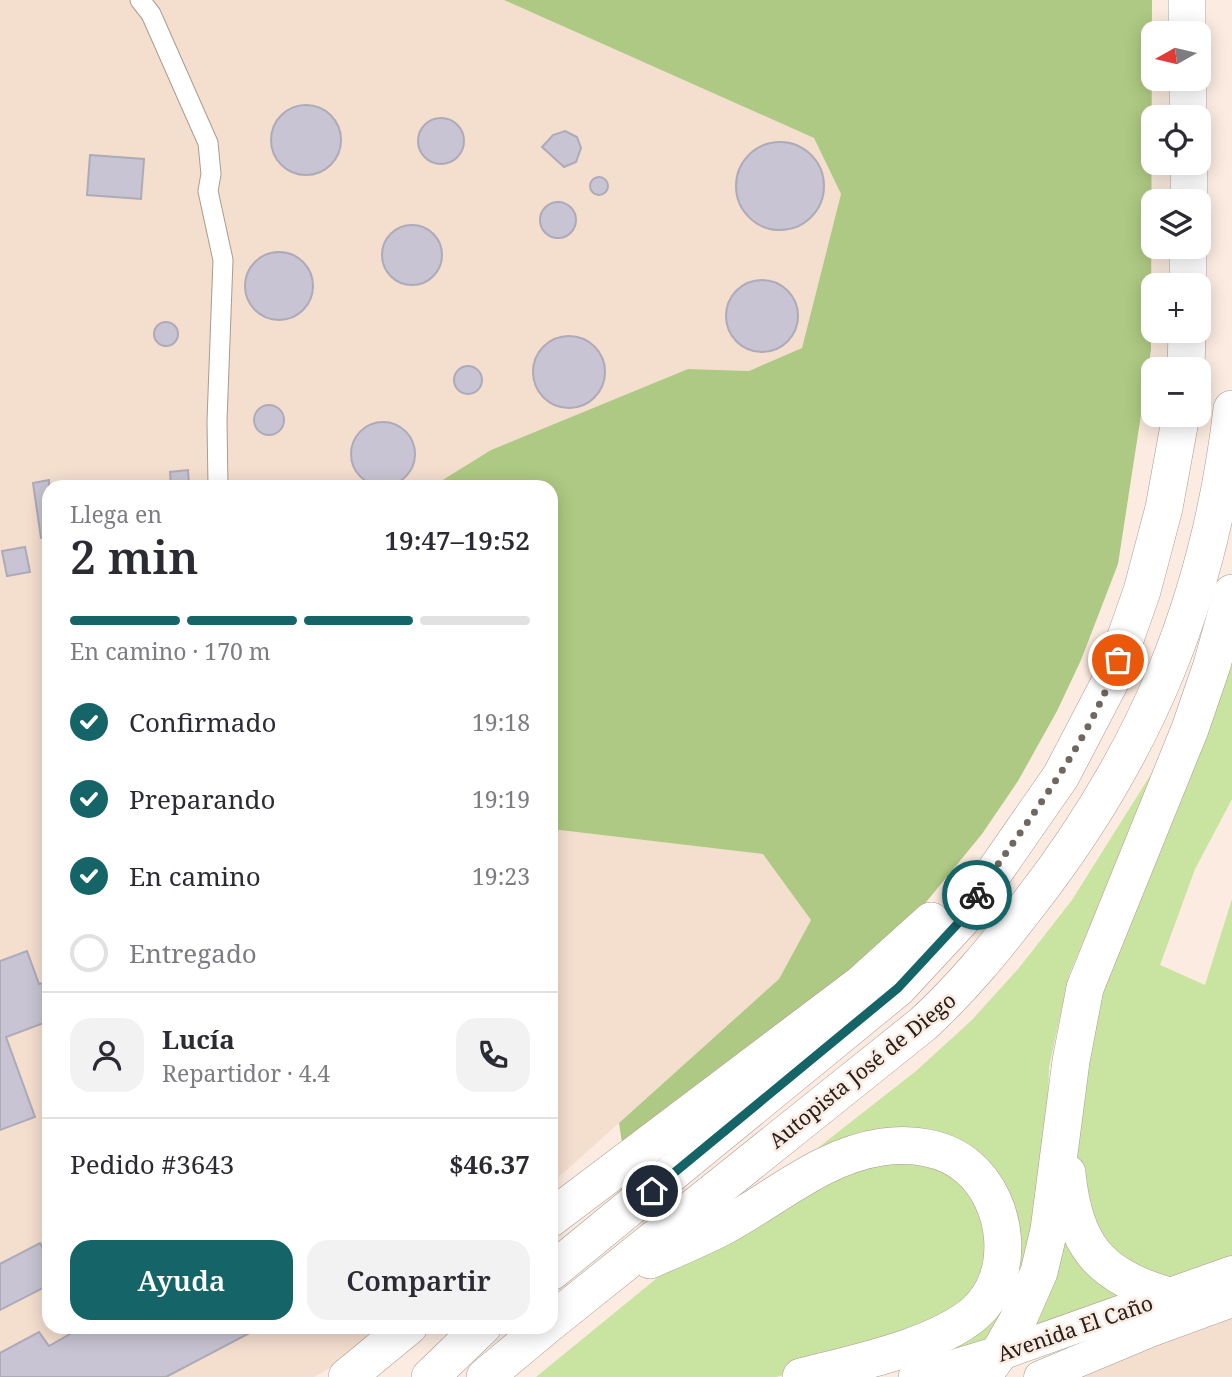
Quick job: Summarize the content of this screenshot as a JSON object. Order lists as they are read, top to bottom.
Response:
{
  "streets": {
    "highway": ["Autopista José de Diego", "Avenida El Caño"]
  },
  "north": "left",
  "page": {
    "map_buttons": ["+", "−"],
    "heading": ["2 min", "Llega en", "19:47–19:52"],
    "panel": [
      "Lucía",
      "Repartidor · 4.4",
      "Pedido #3643",
      "$46.37"
    ],
    "bar": "En camino · 170 m",
    "list": [
      ["Confirmado", "19:18"],
      ["Preparando", "19:19"],
      ["En camino", "19:23"],
      "Entregado"
    ],
    "buttons": ["Ayuda", "Compartir"]
  }
}
